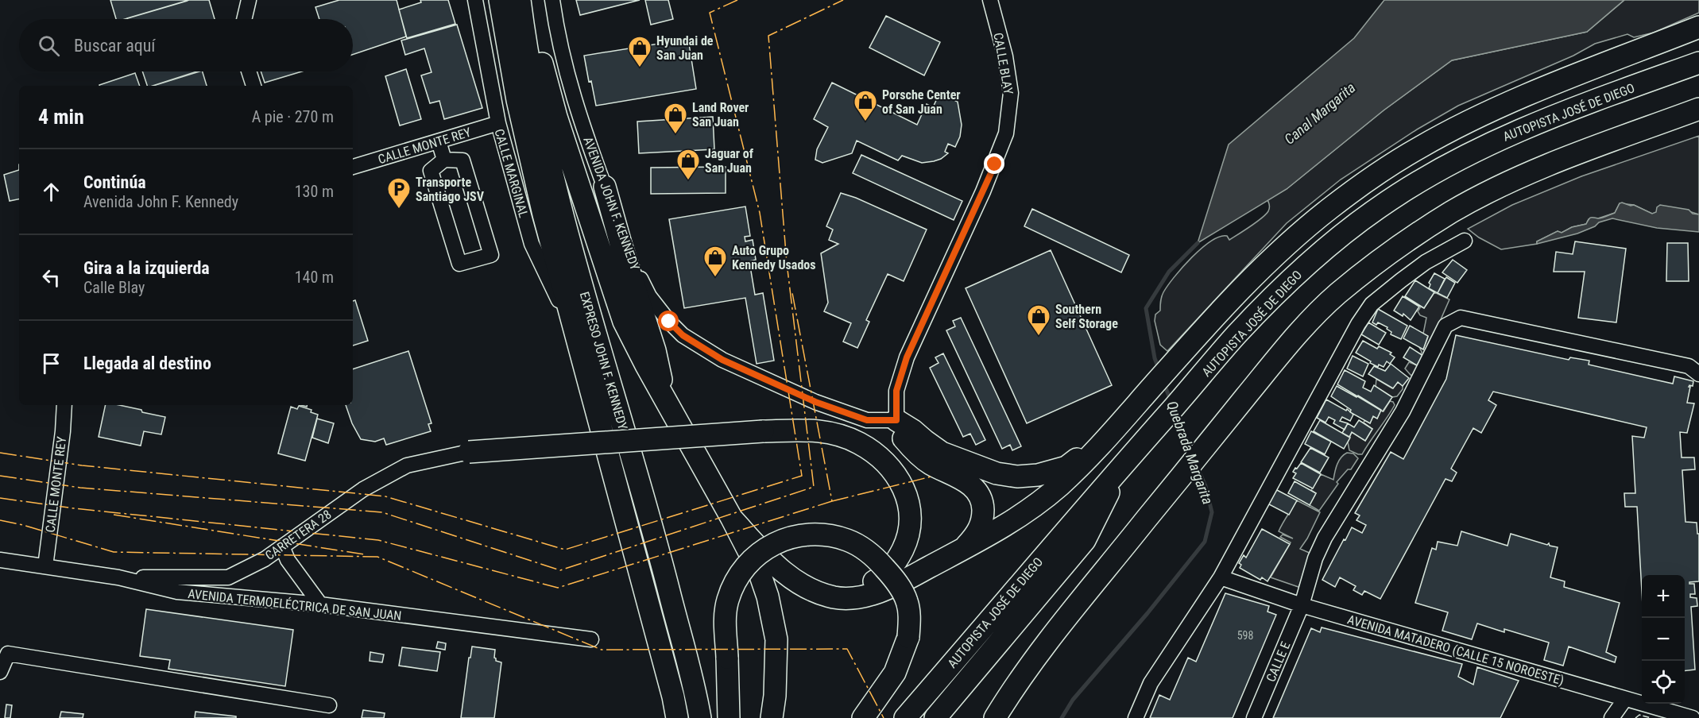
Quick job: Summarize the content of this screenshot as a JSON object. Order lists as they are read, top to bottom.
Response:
{
  "streets": {
    "highway": ["AUTOPISTA JOSÉ DE DIEGO", "EXPRESO JOHN F. KENNEDY"],
    "street": [
      "CALLE BLAY",
      "CALLE MONTE REY",
      "CALLE MARGINAL",
      "AVENIDA JOHN F. KENNEDY",
      "CARRETERA 28",
      "AVENIDA TERMOELÉCTRICA DE SAN JUAN",
      "AVENIDA MATADERO (CALLE 15 NOROESTE)",
      "CALLE E"
    ]
  },
  "crossings": [
    ["CALLE BLAY", "AVENIDA JOHN F. KENNEDY"],
    ["CALLE MONTE REY", "CALLE MARGINAL"],
    ["CALLE MONTE REY", "AVENIDA TERMOELÉCTRICA DE SAN JUAN"],
    ["CALLE MARGINAL", "EXPRESO JOHN F. KENNEDY"],
    ["CARRETERA 28", "AVENIDA TERMOELÉCTRICA DE SAN JUAN"],
    ["AVENIDA MATADERO (CALLE 15 NOROESTE)", "CALLE E"]
  ],
  "water": ["Canal Margarita", "Quebrada Margarita"],
  "places": {
    "shop": [
      "Hyundai de San Juan",
      "Porsche Center of San Juan",
      "Land Rover San Juan",
      "Jaguar of San Juan",
      "Auto Grupo Kennedy Usados",
      "Southern Self Storage"
    ],
    "parking": ["Transporte Santiago JSV"]
  },
  "house_numbers": ["598"],
  "page": {
    "search": "Buscar aquí",
    "heading": ["4 min", "A pie · 270 m"],
    "list": [
      ["Continúa", "Avenida John F. Kennedy", "130 m"],
      ["Gira a la izquierda", "Calle Blay", "140 m"],
      "Llegada al destino"
    ],
    "map_buttons": ["+", "−"]
  }
}
